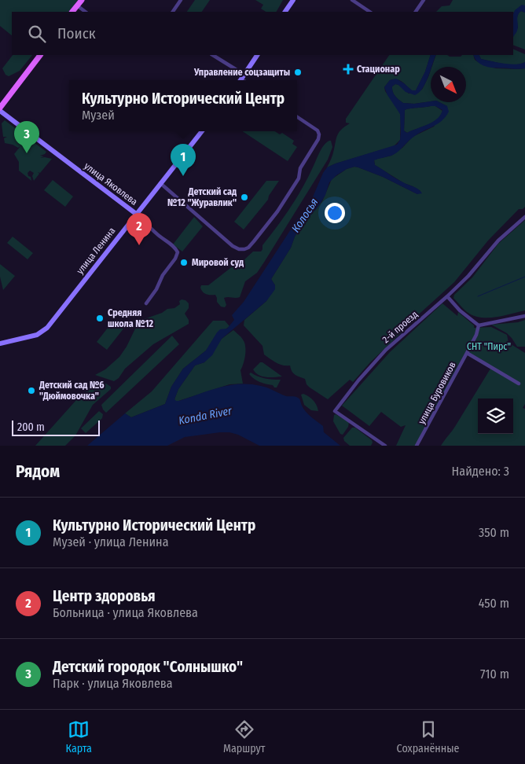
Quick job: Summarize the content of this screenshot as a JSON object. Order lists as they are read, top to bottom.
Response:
{
  "streets": {
    "main road": ["улица Яковлева", "улица Ленина"],
    "street": ["2-й проезд", "улица Буровиков"]
  },
  "crossings": [
    ["улица Яковлева", "улица Ленина"]
  ],
  "water": ["Колосья", "Konda River"],
  "parks": ["СНТ \"Пирс\""],
  "places": {
    "health": ["Стационар"],
    "other": [
      "Управление соцзащиты",
      "Детский сад №12 \"Журавлик\"",
      "Мировой суд",
      "Средняя школа №12",
      "Детский сад №6 \"Дюймовочка\""
    ]
  },
  "scale_bar": "200 m",
  "north": "bottom right",
  "page": {
    "search": "Поиск",
    "popup": ["Культурно Исторический Центр", "Музей"],
    "pins": ["3", "1", "2"],
    "scale": "200 m",
    "heading": ["Рядом", "Найдено: 3"],
    "list": [
      {
        "mark": "1",
        "name": "Культурно Исторический Центр",
        "note": "Музей · улица Ленина",
        "value": "350 m"
      },
      {
        "mark": "2",
        "name": "Центр здоровья",
        "note": "Больница · улица Яковлева",
        "value": "450 m"
      },
      {
        "mark": "3",
        "name": "Детский городок \"Солнышко\"",
        "note": "Парк · улица Яковлева",
        "value": "710 m"
      }
    ],
    "nav": ["Карта", "Маршрут", "Сохранённые"]
  }
}
